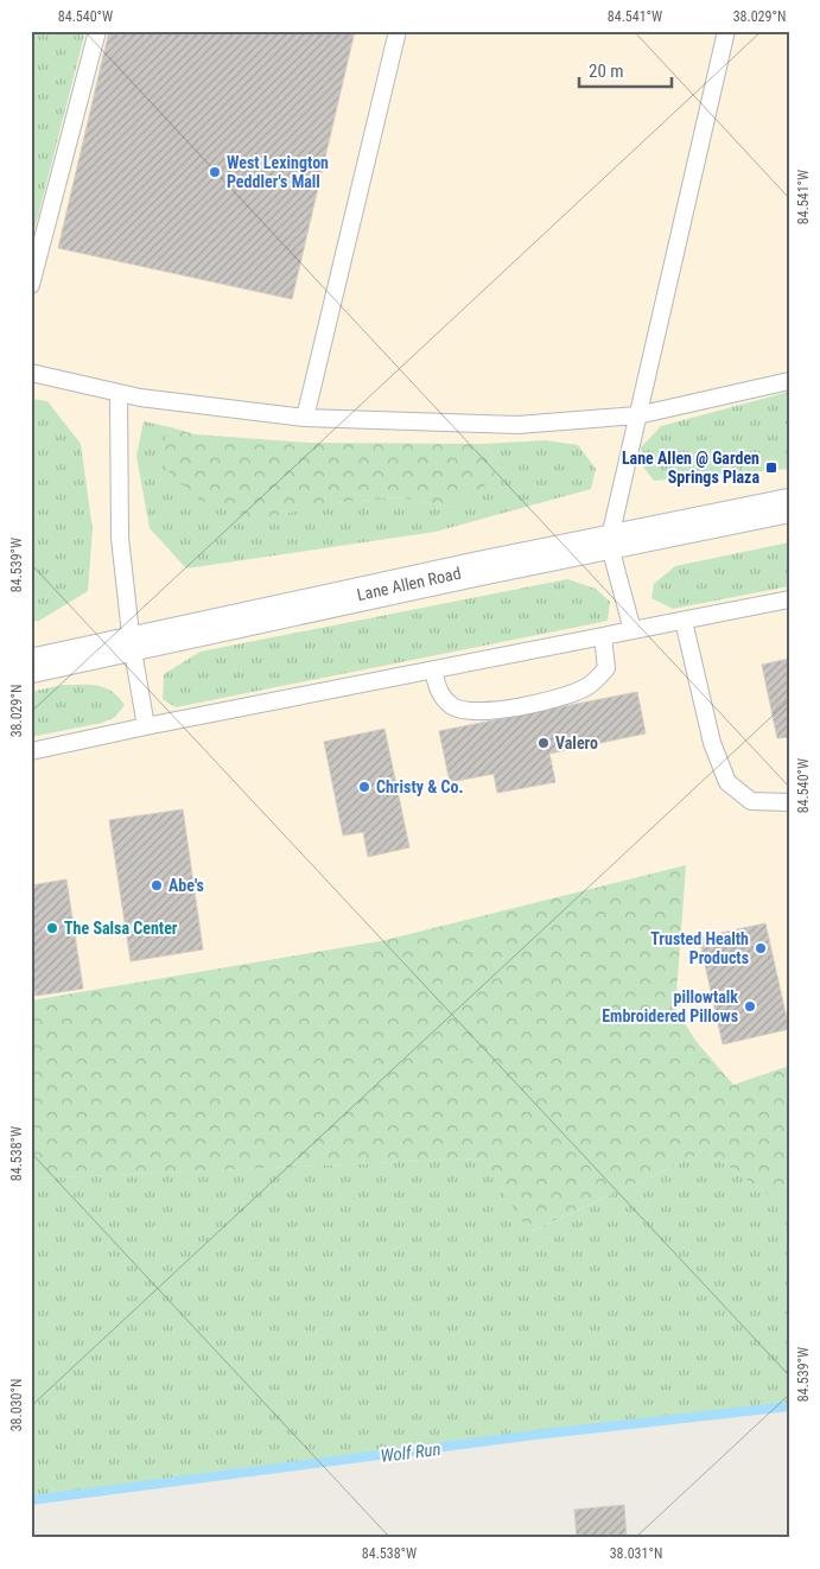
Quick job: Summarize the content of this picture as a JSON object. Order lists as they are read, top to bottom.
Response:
{
  "streets": {
    "main road": ["Lane Allen Road"]
  },
  "water": ["Wolf Run"],
  "places": {
    "other": [
      "West Lexington Peddler's Mall",
      "Valero",
      "Christy & Co.",
      "Abe's",
      "The Salsa Center",
      "Trusted Health Products",
      "pillowtalk Embroidered Pillows"
    ],
    "transit": ["Lane Allen @ Garden Springs Plaza"]
  },
  "scale_bar": "20 m",
  "coordinates": [
    "84.540°W",
    "84.541°W",
    "38.029°N",
    "84.539°W",
    "84.538°W",
    "38.030°N",
    "38.031°N"
  ]
}
